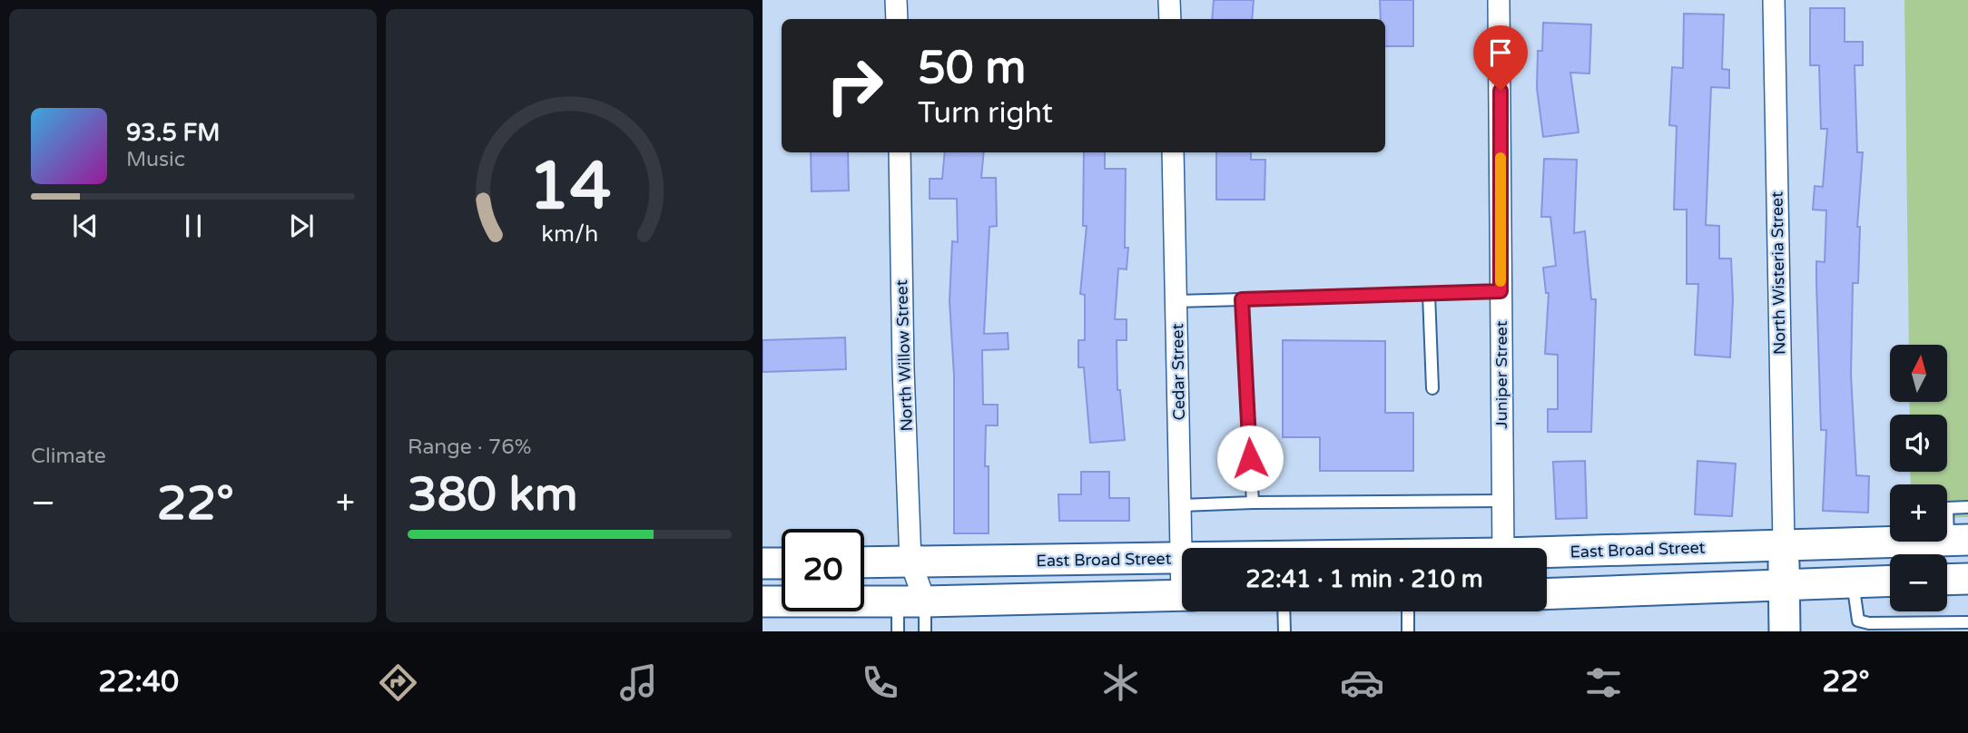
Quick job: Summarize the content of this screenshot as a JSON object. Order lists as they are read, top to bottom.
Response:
{
  "streets": {
    "main road": ["East Broad Street"],
    "street": [
      "North Wisteria Street",
      "North Willow Street",
      "Cedar Street",
      "Juniper Street"
    ]
  },
  "crossings": [
    ["North Wisteria Street", "East Broad Street"],
    ["North Willow Street", "East Broad Street"],
    ["Cedar Street", "East Broad Street"]
  ],
  "north": "top",
  "page": {
    "turn": ["50 m", "Turn right"],
    "song": ["93.5 FM", "Music"],
    "map_buttons": ["+", "−"],
    "tile": [
      "Climate",
      ["Range · 76%", "380 km"]
    ],
    "heat": ["−", "22°", "+"],
    "limit": "20",
    "trip": "22:41 · 1 min · 210 m",
    "tabs": ["22:40", "22°"],
    "gauge": ["14", "km/h"]
  }
}
